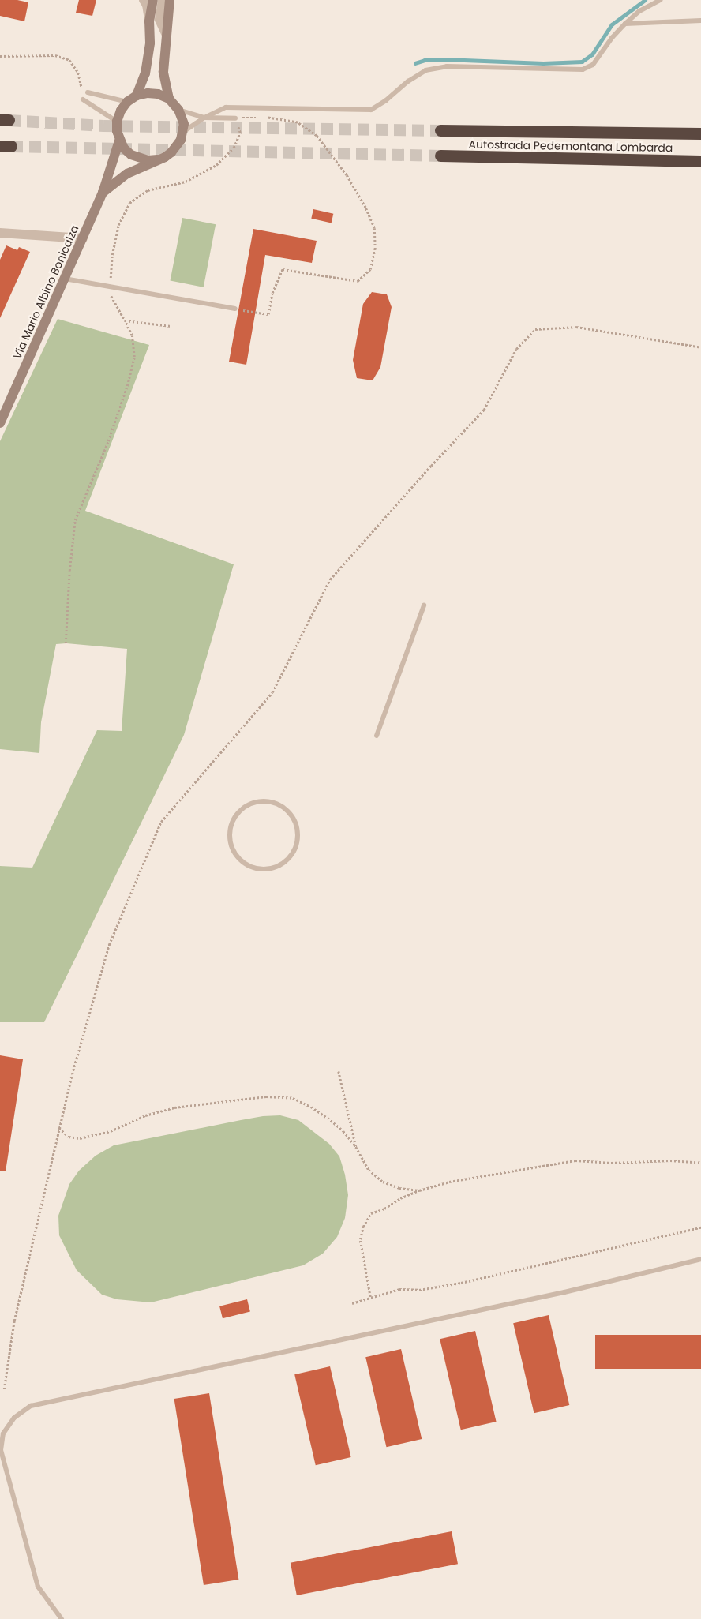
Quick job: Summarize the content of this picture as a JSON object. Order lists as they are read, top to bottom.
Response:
{
  "streets": {
    "highway": ["Autostrada Pedemontana Lombarda"],
    "main road": ["Via Mario Albino Bonicalza"]
  }
}
